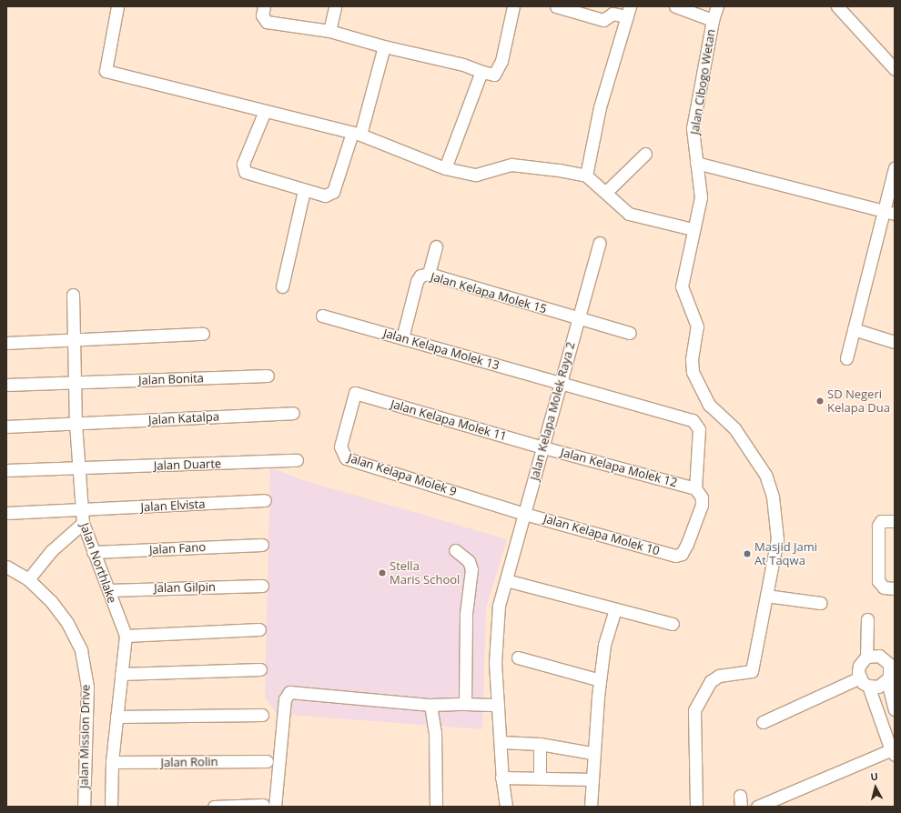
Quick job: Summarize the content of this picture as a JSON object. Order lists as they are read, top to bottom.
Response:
{
  "streets": {
    "street": [
      "Jalan Cibogo Wetan",
      "Jalan Kelapa Molek 15",
      "Jalan Kelapa Molek 13",
      "Jalan Bonita",
      "Jalan Kelapa Molek Raya 2",
      "Jalan Katalpa",
      "Jalan Kelapa Molek 11",
      "Jalan Duarte",
      "Jalan Kelapa Molek 12",
      "Jalan Kelapa Molek 9",
      "Jalan Elvista",
      "Jalan Kelapa Molek 10",
      "Jalan Fano",
      "Jalan Northlake",
      "Jalan Gilpin",
      "Jalan Mission Drive",
      "Jalan Rolin"
    ]
  },
  "crossings": [
    ["Jalan Kelapa Molek 15", "Jalan Kelapa Molek 13"],
    ["Jalan Kelapa Molek 15", "Jalan Kelapa Molek Raya 2"],
    ["Jalan Kelapa Molek 13", "Jalan Kelapa Molek Raya 2"],
    ["Jalan Kelapa Molek 13", "Jalan Kelapa Molek 12"],
    ["Jalan Kelapa Molek 13", "Jalan Kelapa Molek 10"],
    ["Jalan Bonita", "Jalan Northlake"],
    ["Jalan Kelapa Molek Raya 2", "Jalan Kelapa Molek 11"],
    ["Jalan Kelapa Molek Raya 2", "Jalan Kelapa Molek 12"],
    ["Jalan Kelapa Molek Raya 2", "Jalan Kelapa Molek 9"],
    ["Jalan Kelapa Molek Raya 2", "Jalan Kelapa Molek 10"],
    ["Jalan Katalpa", "Jalan Northlake"],
    ["Jalan Kelapa Molek 11", "Jalan Kelapa Molek 12"],
    ["Jalan Kelapa Molek 11", "Jalan Kelapa Molek 9"],
    ["Jalan Duarte", "Jalan Northlake"],
    ["Jalan Kelapa Molek 12", "Jalan Kelapa Molek 10"],
    ["Jalan Kelapa Molek 9", "Jalan Kelapa Molek 10"],
    ["Jalan Elvista", "Jalan Northlake"],
    ["Jalan Fano", "Jalan Northlake"],
    ["Jalan Northlake", "Jalan Gilpin"],
    ["Jalan Northlake", "Jalan Rolin"]
  ],
  "places": ["SD Negeri Kelapa Dua", "Masjid Jami At Taqwa", "Stella Maris School"],
  "north": "top"
}
